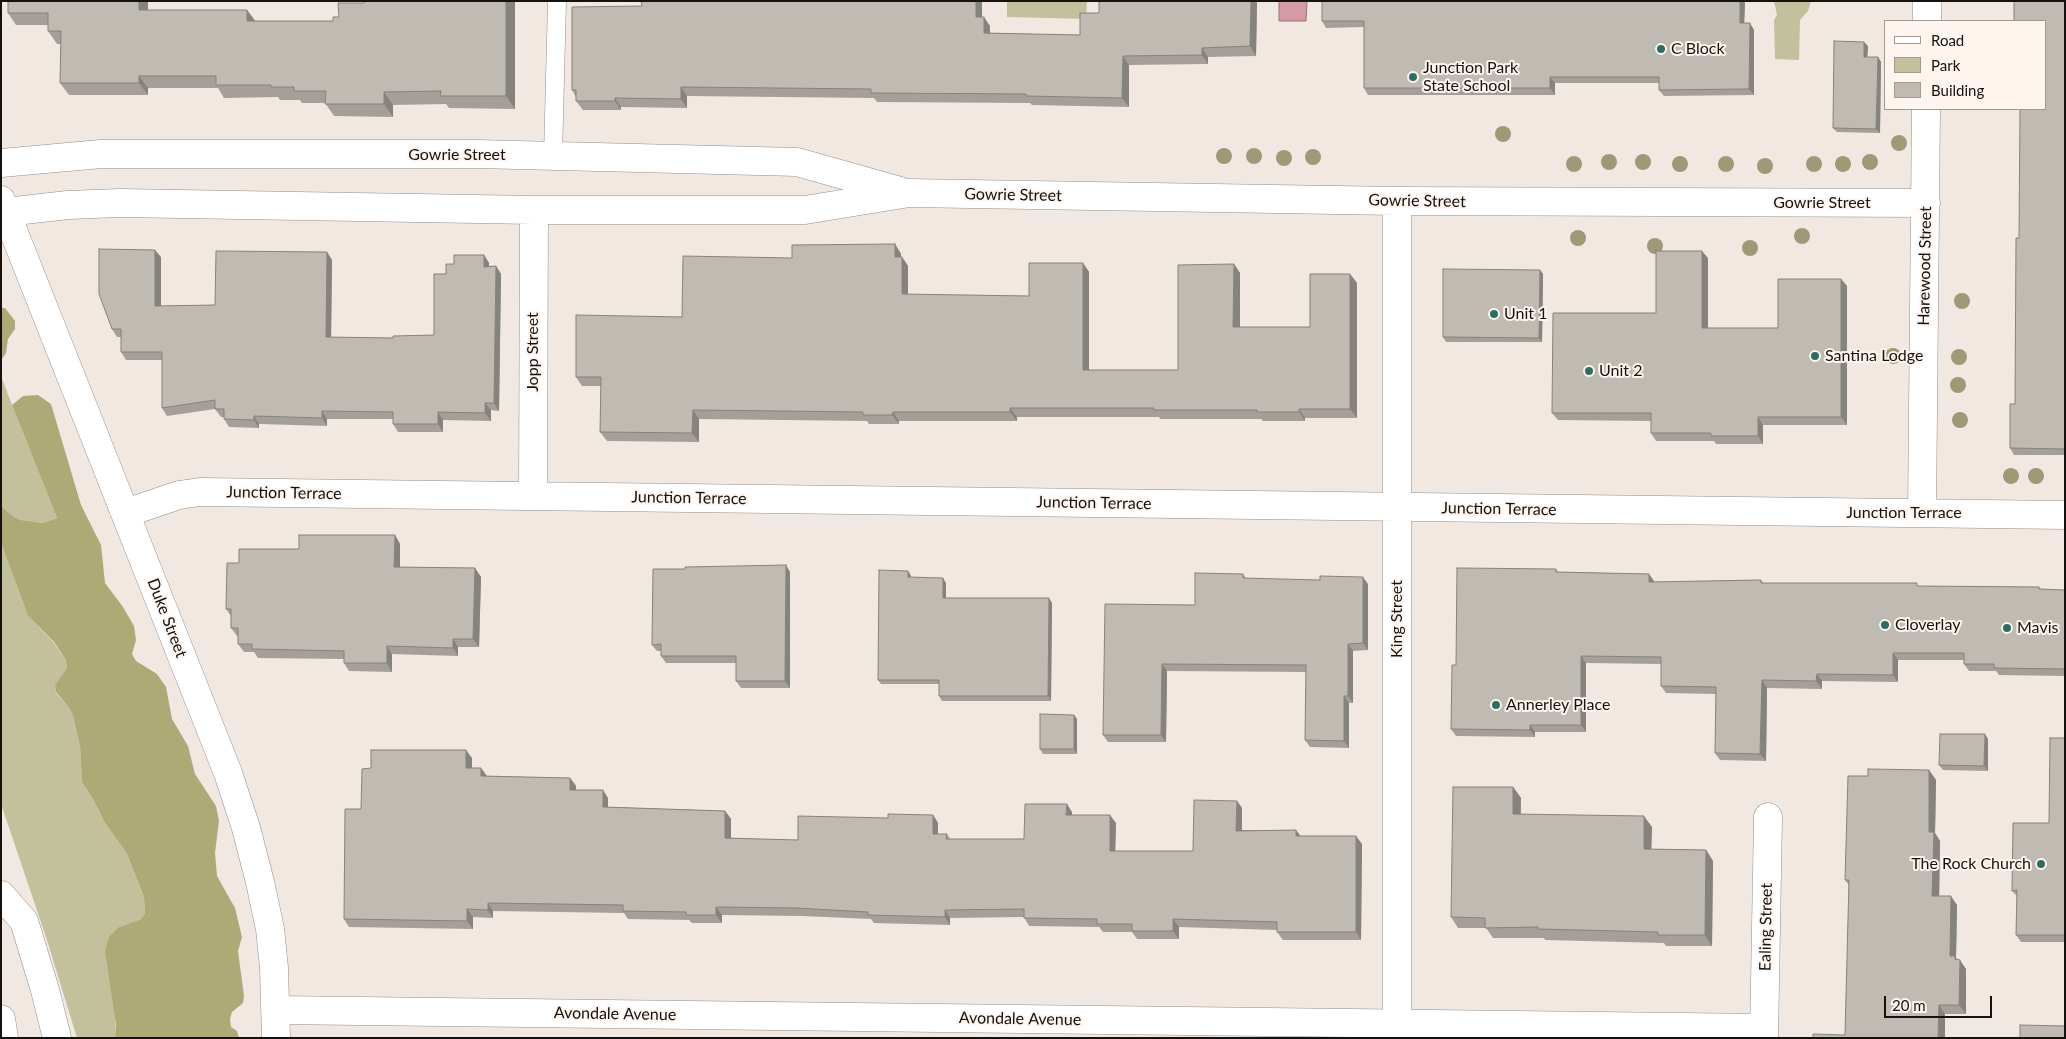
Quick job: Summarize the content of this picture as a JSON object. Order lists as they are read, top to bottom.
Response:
{
  "streets": {
    "main road": [
      "Gowrie Street",
      "Harewood Street",
      "Jopp Street",
      "Junction Terrace",
      "Duke Street",
      "King Street",
      "Ealing Street",
      "Avondale Avenue"
    ]
  },
  "crossings": [
    ["Gowrie Street", "Harewood Street"],
    ["Gowrie Street", "Jopp Street"],
    ["Gowrie Street", "Duke Street"],
    ["Gowrie Street", "King Street"],
    ["Harewood Street", "Junction Terrace"],
    ["Jopp Street", "Junction Terrace"],
    ["Junction Terrace", "Duke Street"],
    ["Junction Terrace", "King Street"],
    ["Duke Street", "Avondale Avenue"],
    ["King Street", "Avondale Avenue"],
    ["Ealing Street", "Avondale Avenue"]
  ],
  "places": [
    "C Block",
    "Junction Park State School",
    "Unit 1",
    "Santina Lodge",
    "Unit 2",
    "Cloverlay",
    "Mavis",
    "Annerley Place",
    "The Rock Church"
  ],
  "legend": ["Road", "Park", "Building"],
  "scale_bar": "20 m"
}
